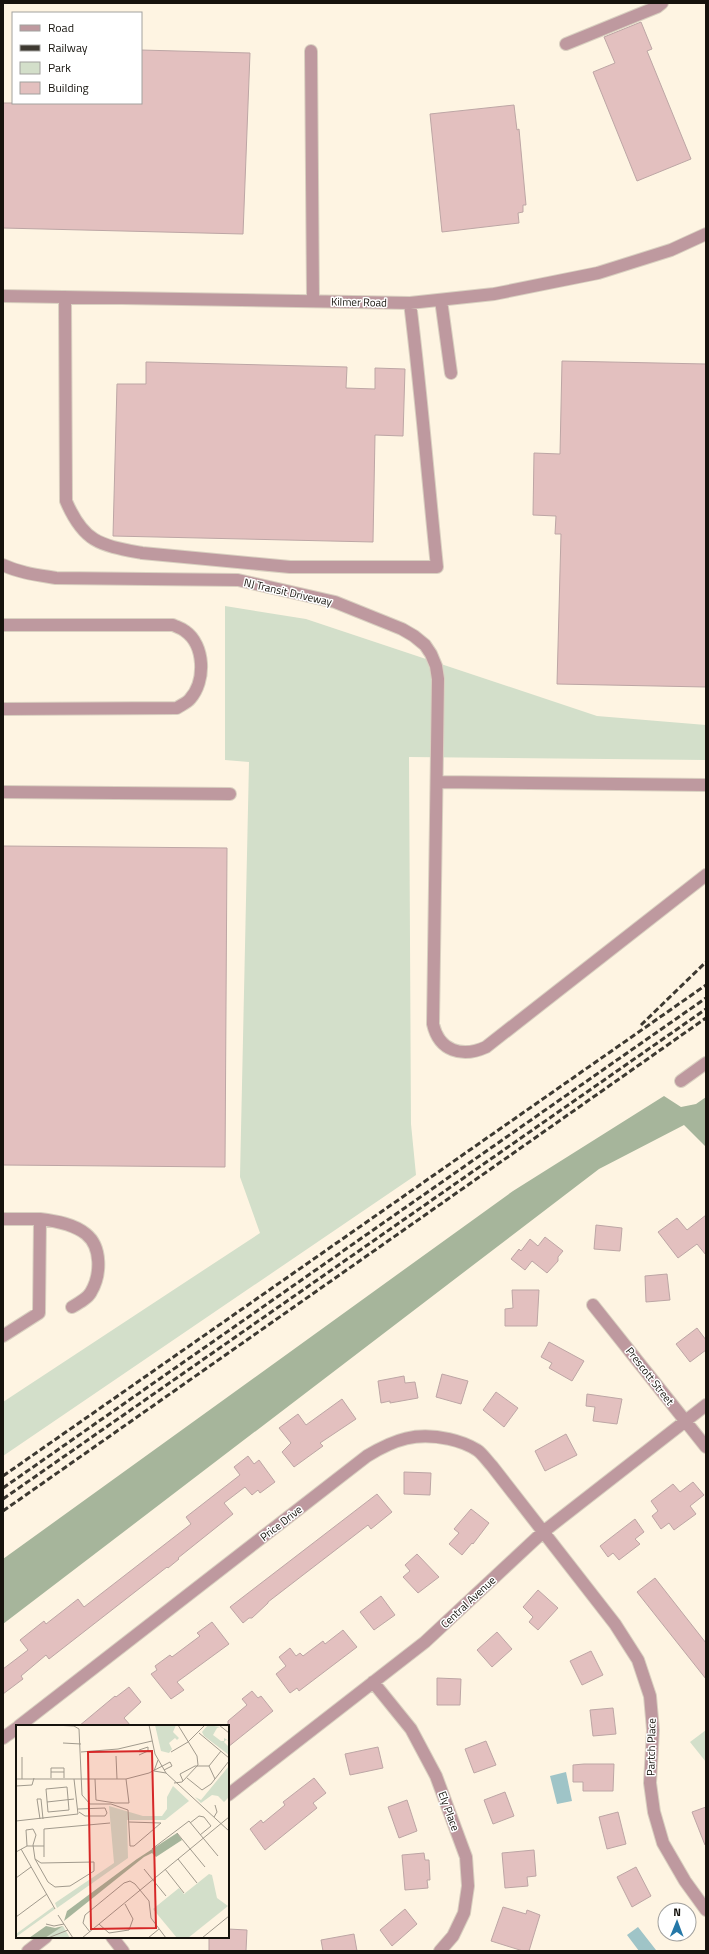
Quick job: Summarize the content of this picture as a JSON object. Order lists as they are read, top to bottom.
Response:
{
  "streets": {
    "street": [
      "Kilmer Road",
      "NJ Transit Driveway",
      "Prescott Street",
      "Price Drive",
      "Central Avenue",
      "Partch Place",
      "Ely Place"
    ]
  },
  "crossings": [
    ["Prescott Street", "Central Avenue"],
    ["Price Drive", "Central Avenue"],
    ["Price Drive", "Partch Place"],
    ["Central Avenue", "Partch Place"],
    ["Central Avenue", "Ely Place"]
  ],
  "legend": [
    "Road",
    "Railway",
    "Park",
    "Building"
  ],
  "north": "top"
}
